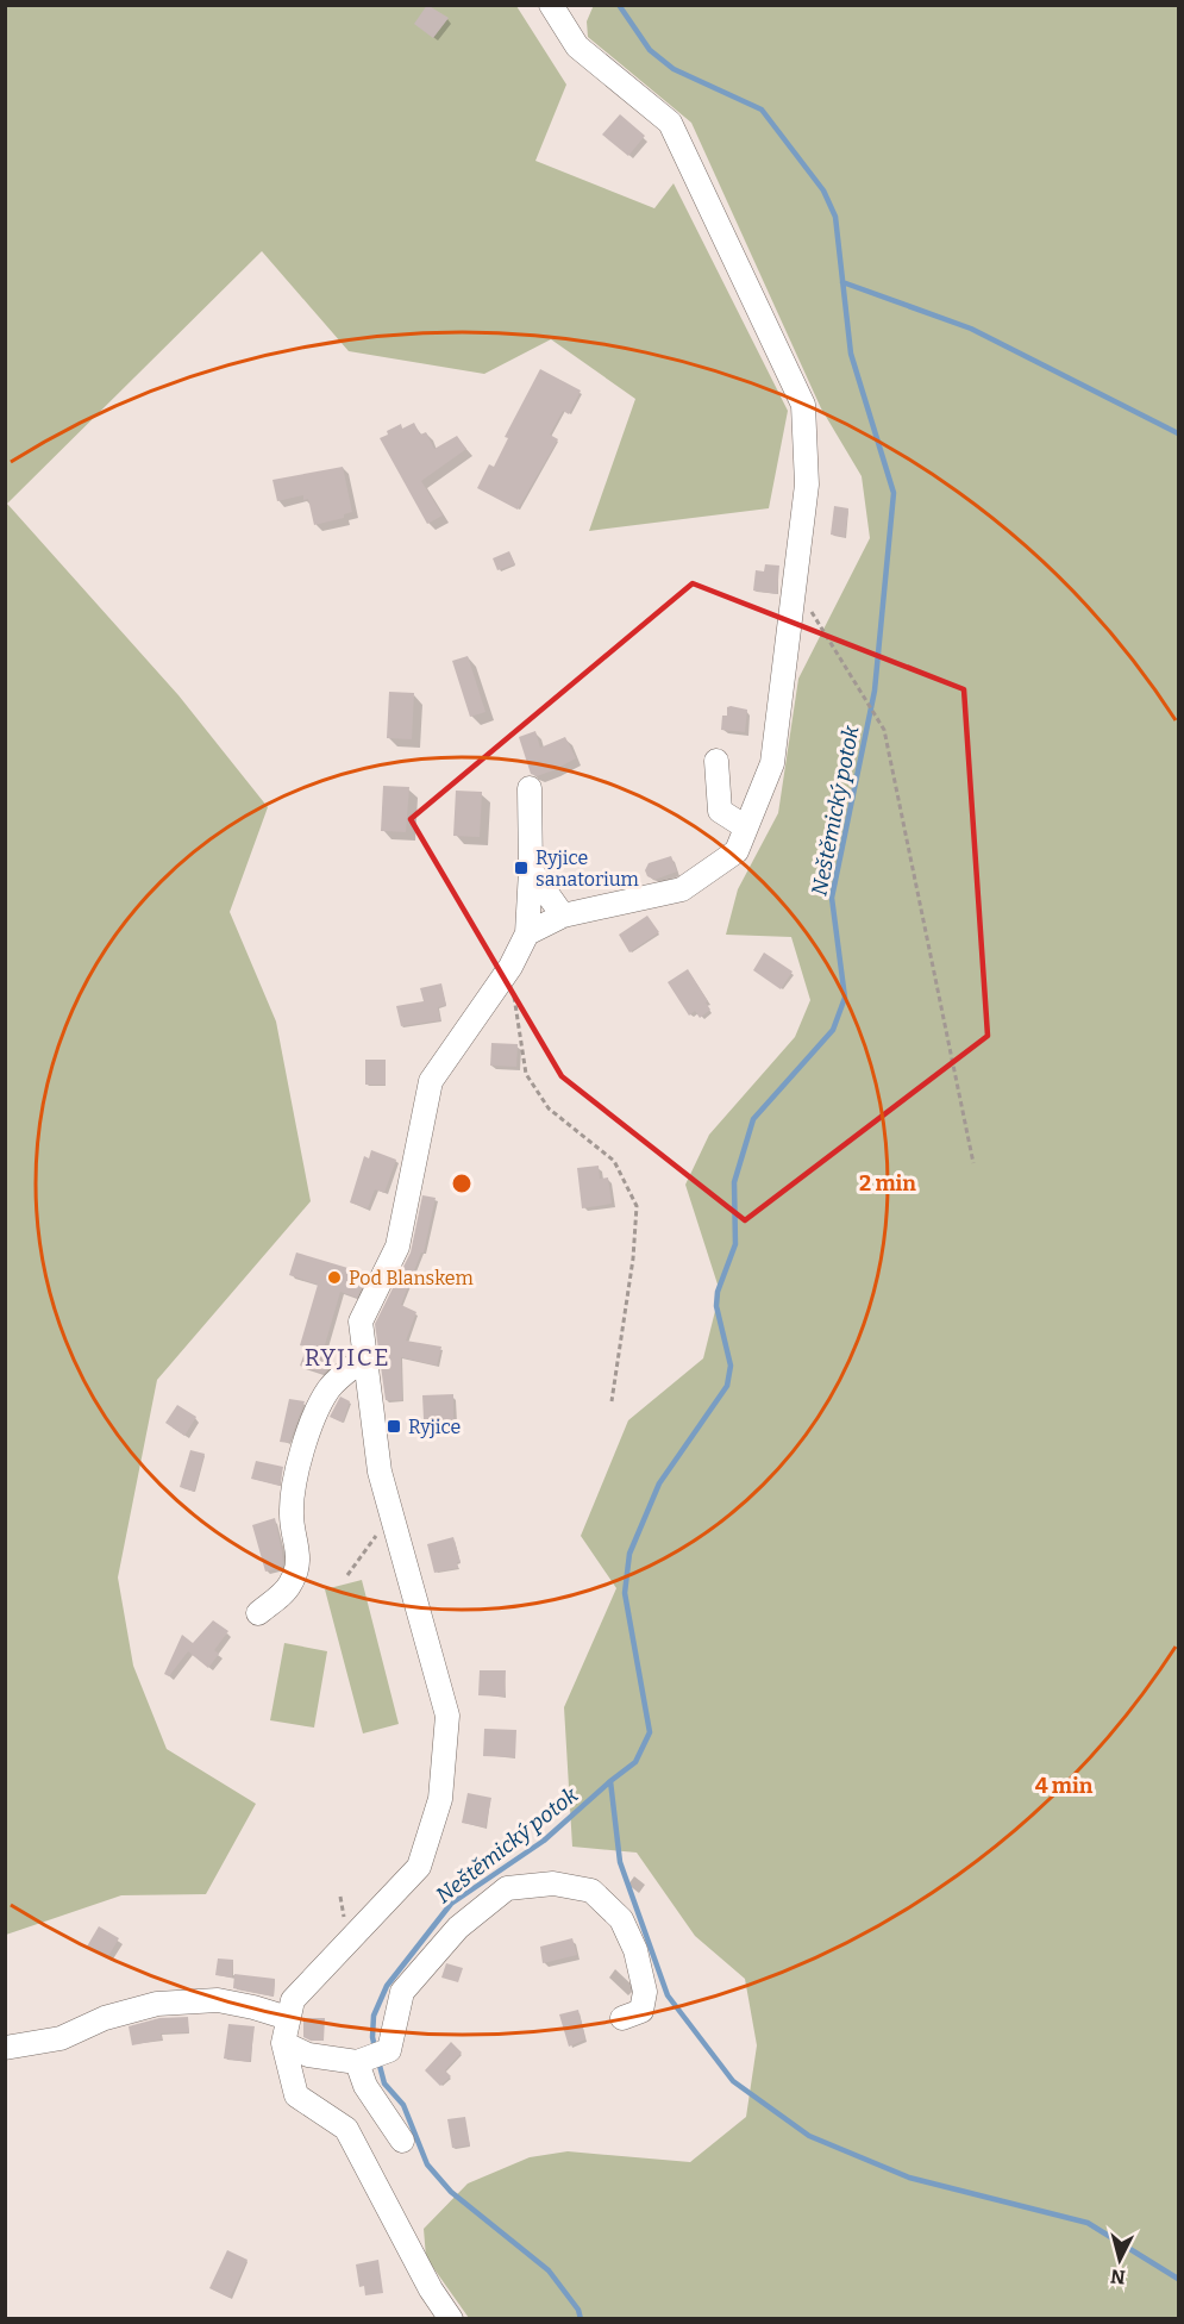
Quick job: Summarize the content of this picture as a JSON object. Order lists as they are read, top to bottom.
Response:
{
  "districts": ["RYJICE"],
  "water": ["Neštěmický potok"],
  "places": {
    "transit": ["Ryjice sanatorium", "Ryjice"],
    "other": ["Pod Blanskem"]
  },
  "north": "bottom",
  "rings": ["2 min", "4 min"]
}
